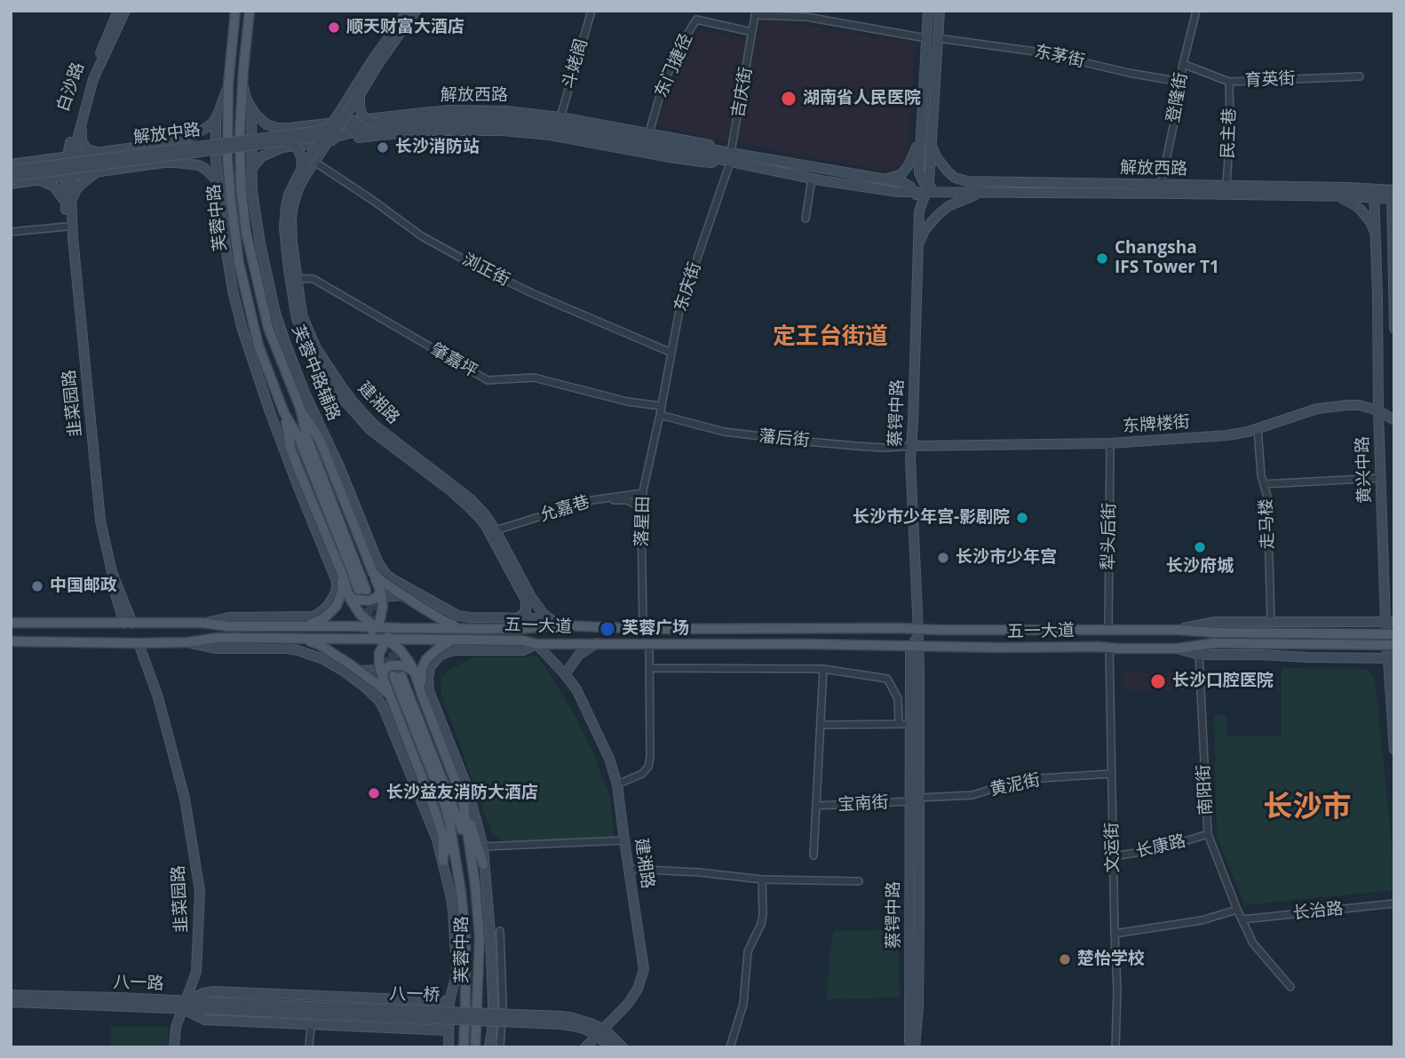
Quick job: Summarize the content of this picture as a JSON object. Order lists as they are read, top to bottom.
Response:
{
  "streets": {
    "main road": [
      "白沙路",
      "解放西路",
      "解放中路",
      "芙蓉中路",
      "芙蓉中路辅路",
      "韭菜园路",
      "建湘路",
      "蔡锷中路",
      "东牌楼街",
      "黄兴中路",
      "五一大道",
      "八一路",
      "八一桥"
    ],
    "street": [
      "东茅街",
      "斗姥阁",
      "东门捷径",
      "育英街",
      "吉庆街",
      "登隆街",
      "民主巷",
      "浏正街",
      "东庆街",
      "肇嘉坪",
      "藩后街",
      "允嘉巷",
      "落星田",
      "走马楼",
      "犁头后街",
      "黄泥街",
      "南阳街",
      "宝南街",
      "长康路",
      "文运街",
      "长治路"
    ]
  },
  "crossings": [
    ["东茅街", "登隆街"],
    ["东茅街", "蔡锷中路"],
    ["斗姥阁", "解放西路"],
    ["东门捷径", "吉庆街"],
    ["东门捷径", "解放西路"],
    ["育英街", "登隆街"],
    ["育英街", "民主巷"],
    ["白沙路", "解放中路"],
    ["白沙路", "韭菜园路"],
    ["吉庆街", "解放西路"],
    ["解放西路", "登隆街"],
    ["解放西路", "民主巷"],
    ["解放西路", "解放中路"],
    ["解放西路", "芙蓉中路"],
    ["解放西路", "东庆街"],
    ["解放西路", "芙蓉中路辅路"],
    ["解放西路", "建湘路"],
    ["解放西路", "蔡锷中路"],
    ["解放西路", "黄兴中路"],
    ["解放中路", "芙蓉中路"],
    ["解放中路", "韭菜园路"],
    ["解放中路", "建湘路"],
    ["芙蓉中路", "芙蓉中路辅路"],
    ["芙蓉中路", "五一大道"],
    ["浏正街", "东庆街"],
    ["浏正街", "建湘路"],
    ["东庆街", "肇嘉坪"],
    ["东庆街", "藩后街"],
    ["东庆街", "落星田"],
    ["肇嘉坪", "建湘路"],
    ["芙蓉中路辅路", "建湘路"],
    ["芙蓉中路辅路", "五一大道"],
    ["韭菜园路", "五一大道"],
    ["韭菜园路", "八一路"],
    ["建湘路", "允嘉巷"],
    ["建湘路", "五一大道"],
    ["建湘路", "八一桥"],
    ["蔡锷中路", "东牌楼街"],
    ["蔡锷中路", "藩后街"],
    ["蔡锷中路", "五一大道"],
    ["蔡锷中路", "黄泥街"],
    ["蔡锷中路", "宝南街"],
    ["东牌楼街", "藩后街"],
    ["东牌楼街", "黄兴中路"],
    ["东牌楼街", "走马楼"],
    ["东牌楼街", "犁头后街"],
    ["藩后街", "落星田"],
    ["黄兴中路", "五一大道"],
    ["允嘉巷", "落星田"],
    ["落星田", "五一大道"],
    ["走马楼", "五一大道"],
    ["犁头后街", "五一大道"],
    ["五一大道", "南阳街"],
    ["五一大道", "文运街"],
    ["黄泥街", "宝南街"],
    ["黄泥街", "文运街"],
    ["南阳街", "长康路"],
    ["南阳街", "长治路"],
    ["长康路", "文运街"],
    ["八一路", "八一桥"]
  ],
  "districts": ["定王台街道", "长沙市"],
  "places": [
    "顺天财富大酒店",
    "湖南省人民医院",
    "长沙消防站",
    "Changsha IFS Tower T1",
    "长沙市少年宫-影剧院",
    "长沙府城",
    "长沙市少年宫",
    "中国邮政",
    "芙蓉广场",
    "长沙口腔医院",
    "长沙益友消防大酒店",
    "楚怡学校"
  ]
}
